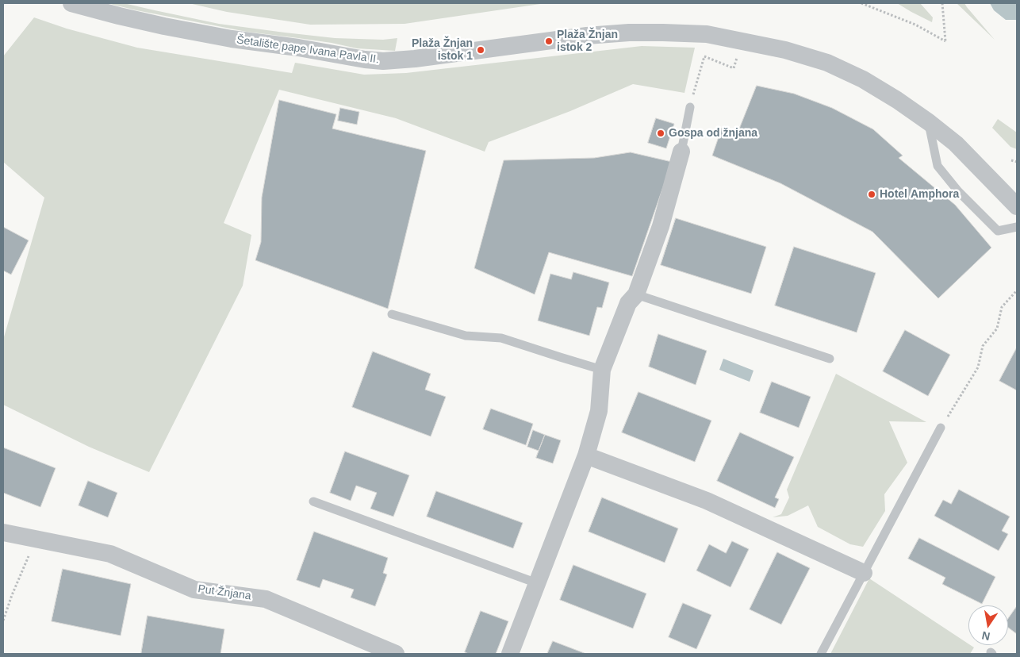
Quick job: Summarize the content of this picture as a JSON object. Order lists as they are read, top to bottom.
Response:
{
  "streets": {
    "street": ["Šetalište pape Ivana Pavla II.", "Put Žnjana"]
  },
  "places": [
    "Plaža Žnjan istok 2",
    "Plaža Žnjan istok 1",
    "Gospa od žnjana",
    "Hotel Amphora"
  ],
  "north": "bottom"
}
